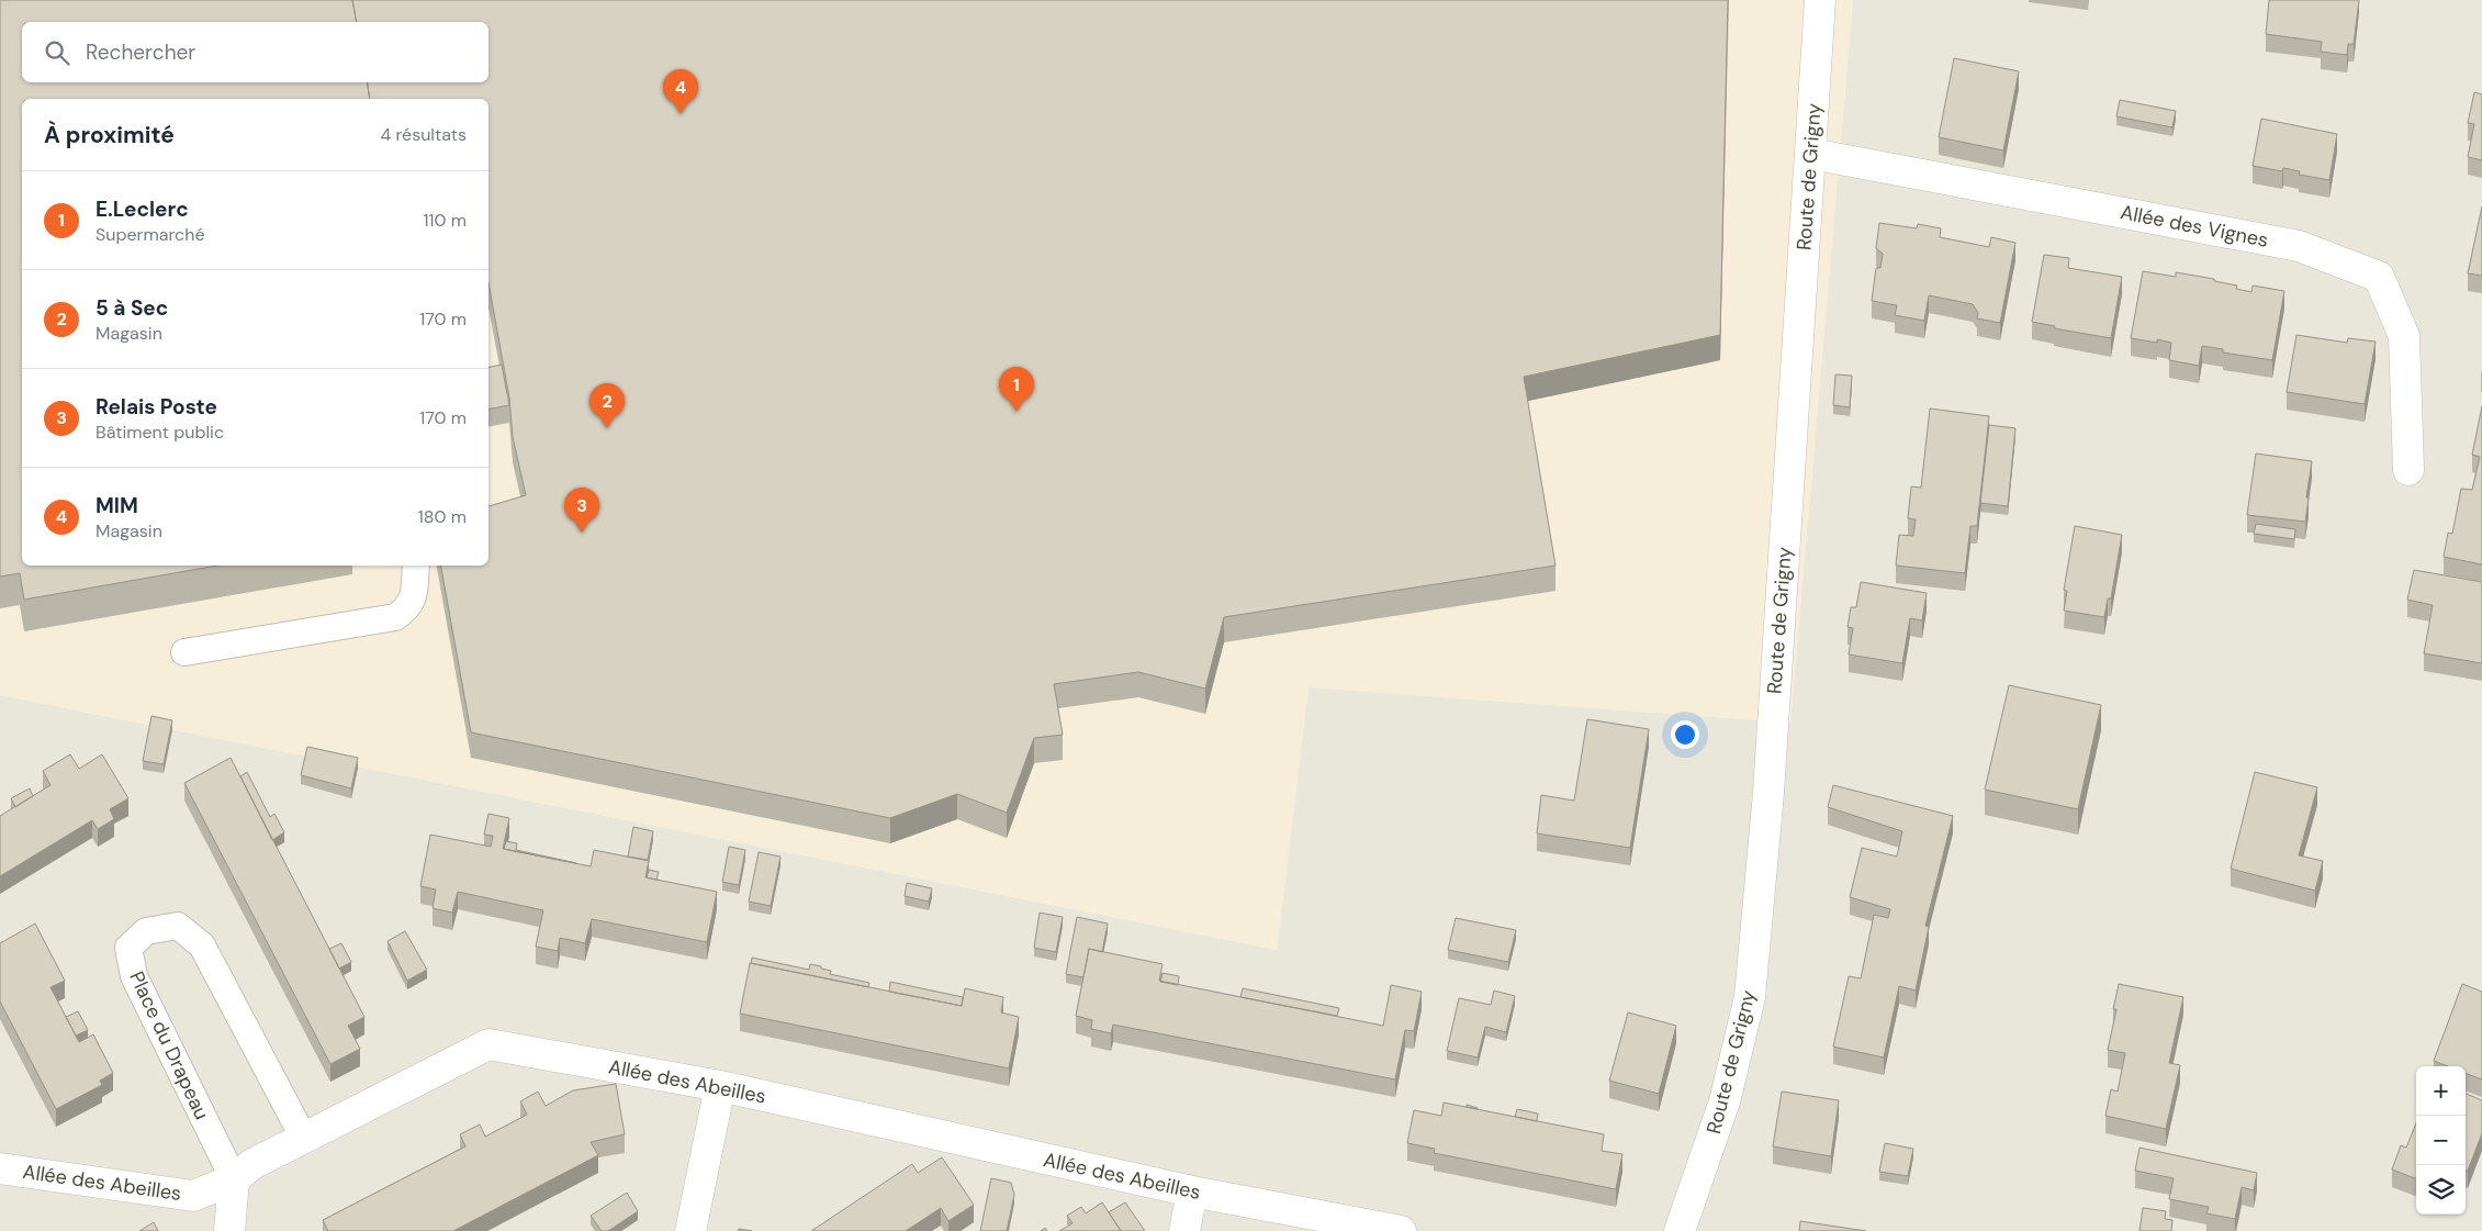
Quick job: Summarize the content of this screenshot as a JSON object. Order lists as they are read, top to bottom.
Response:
{
  "streets": {
    "street": ["Route de Grigny", "Allée des Vignes", "Allée des Abeilles"],
    "lane": ["Place du Drapeau"]
  },
  "crossings": [
    ["Route de Grigny", "Allée des Vignes"],
    ["Place du Drapeau", "Allée des Abeilles"]
  ],
  "page": {
    "search": "Rechercher",
    "pins": [
      "4",
      "1",
      "2",
      "3"
    ],
    "heading": ["À proximité", "4 résultats"],
    "list": [
      {
        "mark": "1",
        "name": "E.Leclerc",
        "note": "Supermarché",
        "value": "110 m"
      },
      {
        "mark": "2",
        "name": "5 à Sec",
        "note": "Magasin",
        "value": "170 m"
      },
      {
        "mark": "3",
        "name": "Relais Poste",
        "note": "Bâtiment public",
        "value": "170 m"
      },
      {
        "mark": "4",
        "name": "MIM",
        "note": "Magasin",
        "value": "180 m"
      }
    ],
    "map_buttons": ["+", "−"]
  }
}
